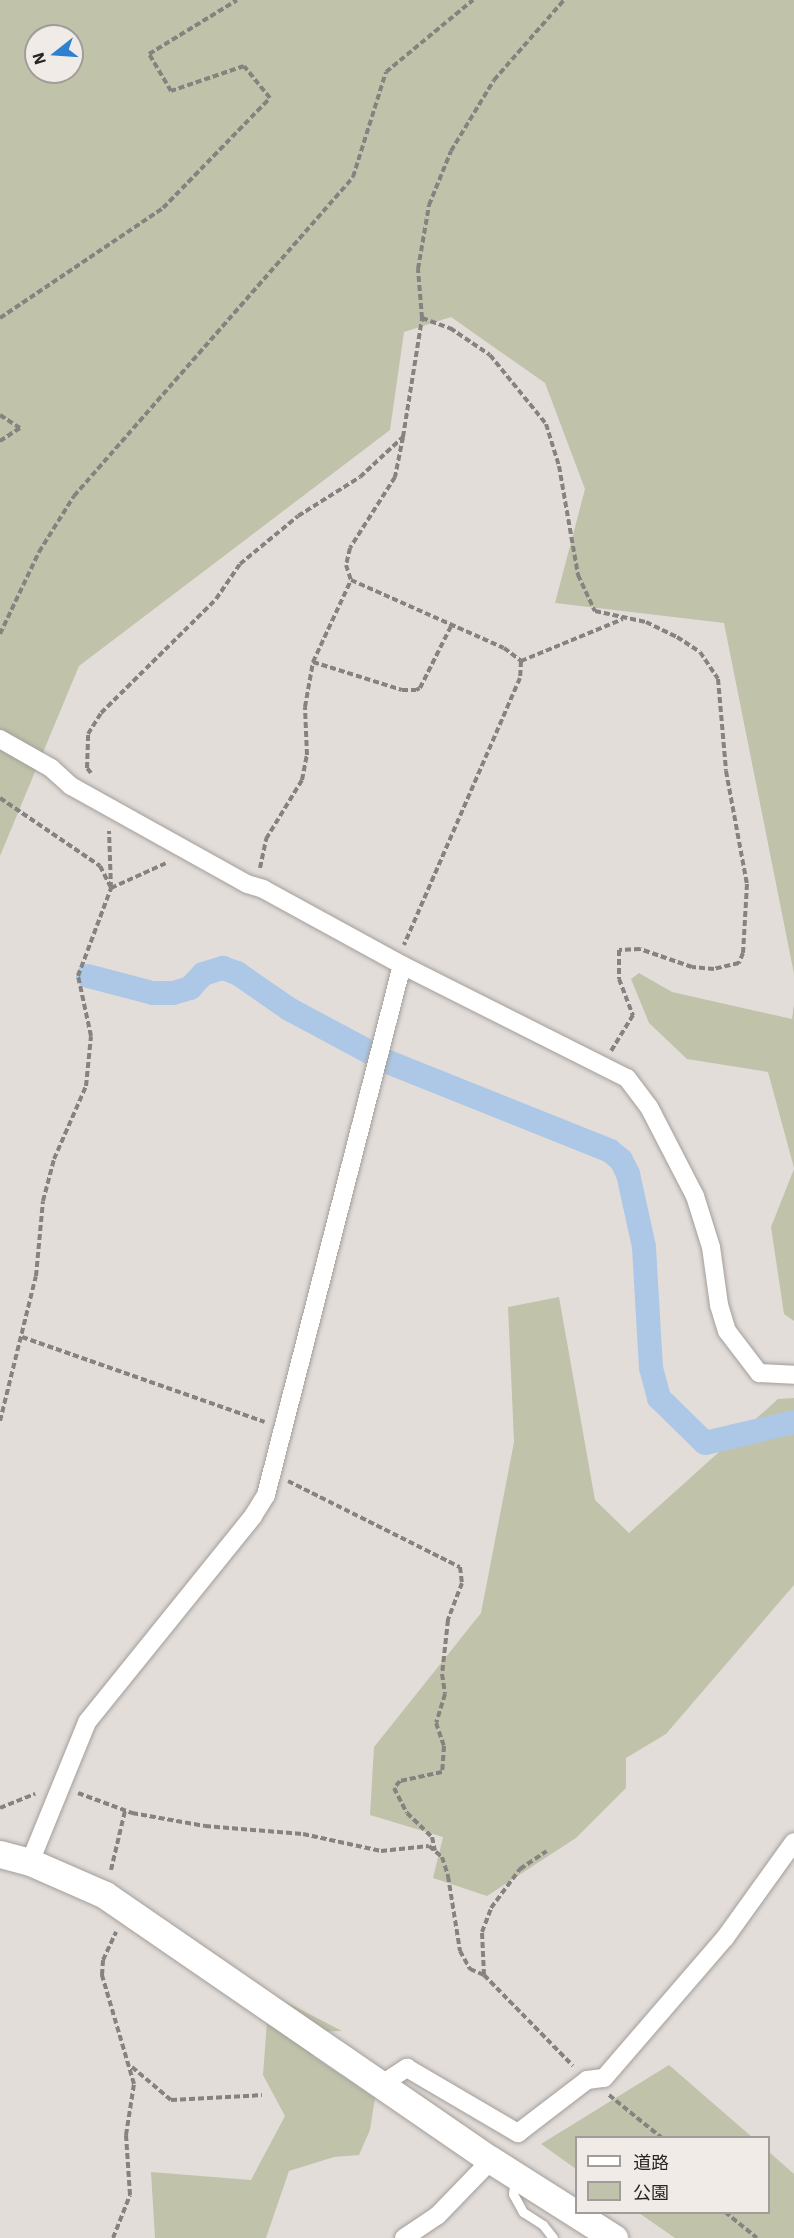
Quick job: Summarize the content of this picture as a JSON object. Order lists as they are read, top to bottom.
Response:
{
  "legend": ["道路", "公園"],
  "north": "left"
}
